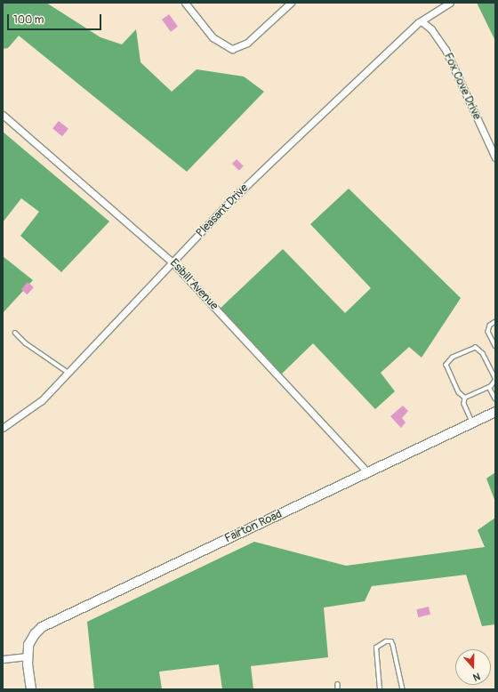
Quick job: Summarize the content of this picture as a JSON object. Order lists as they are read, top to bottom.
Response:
{
  "streets": {
    "main road": ["Fairton Road"],
    "street": ["Fox Cove Drive", "Pleasant Drive", "Esibill Avenue"]
  },
  "crossings": [
    ["Fox Cove Drive", "Pleasant Drive"],
    ["Pleasant Drive", "Esibill Avenue"],
    ["Esibill Avenue", "Fairton Road"]
  ],
  "scale_bar": "100 m",
  "north": "bottom"
}
